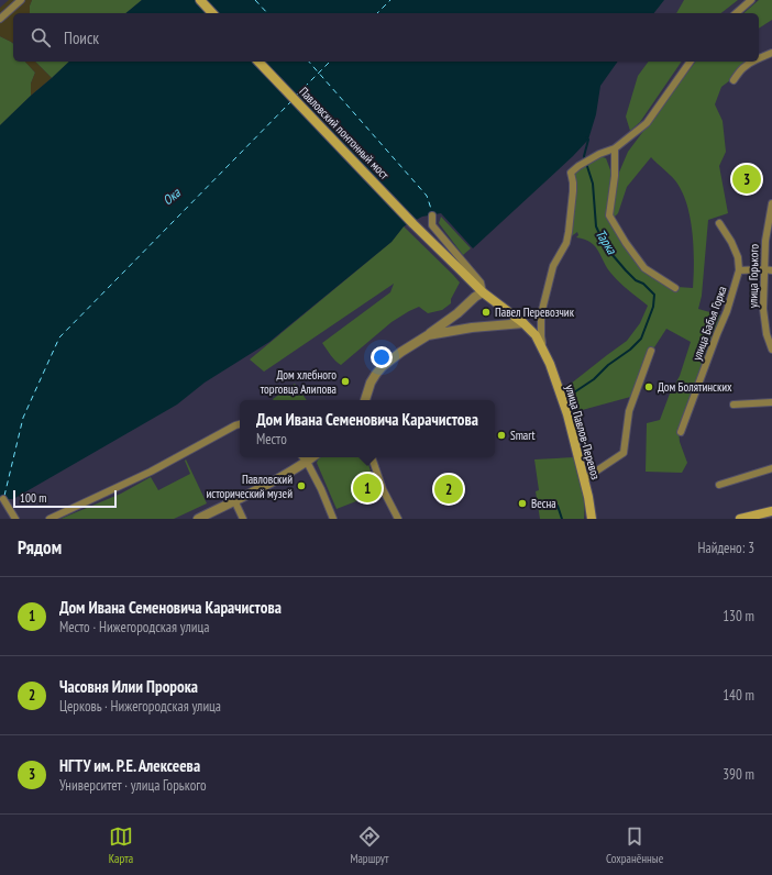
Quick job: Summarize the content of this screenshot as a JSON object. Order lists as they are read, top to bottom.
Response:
{
  "streets": {
    "main road": ["Павловский понтонный мост", "улица Павлов-Перевоз"],
    "street": ["улица Горького", "улица Бабья Горка"]
  },
  "crossings": [
    ["Павловский понтонный мост", "улица Павлов-Перевоз"]
  ],
  "water": ["Ока", "Тарка"],
  "places": [
    "Павел Перевозчик",
    "Дом хлебного торговца Алипова",
    "Дом Болятинских",
    "Smart",
    "Павловский исторический музей",
    "Весна"
  ],
  "scale_bar": "100 m",
  "page": {
    "search": "Поиск",
    "pins": ["3", "1", "2"],
    "popup": ["Дом Ивана Семеновича Карачистова", "Место"],
    "scale": "100 m",
    "heading": ["Рядом", "Найдено: 3"],
    "list": [
      {
        "mark": "1",
        "name": "Дом Ивана Семеновича Карачистова",
        "note": "Место · Нижегородская улица",
        "value": "130 m"
      },
      {
        "mark": "2",
        "name": "Часовня Илии Пророка",
        "note": "Церковь · Нижегородская улица",
        "value": "140 m"
      },
      {
        "mark": "3",
        "name": "НГТУ им. Р.Е. Алексеева",
        "note": "Университет · улица Горького",
        "value": "390 m"
      }
    ],
    "nav": ["Карта", "Маршрут", "Сохранённые"]
  }
}
